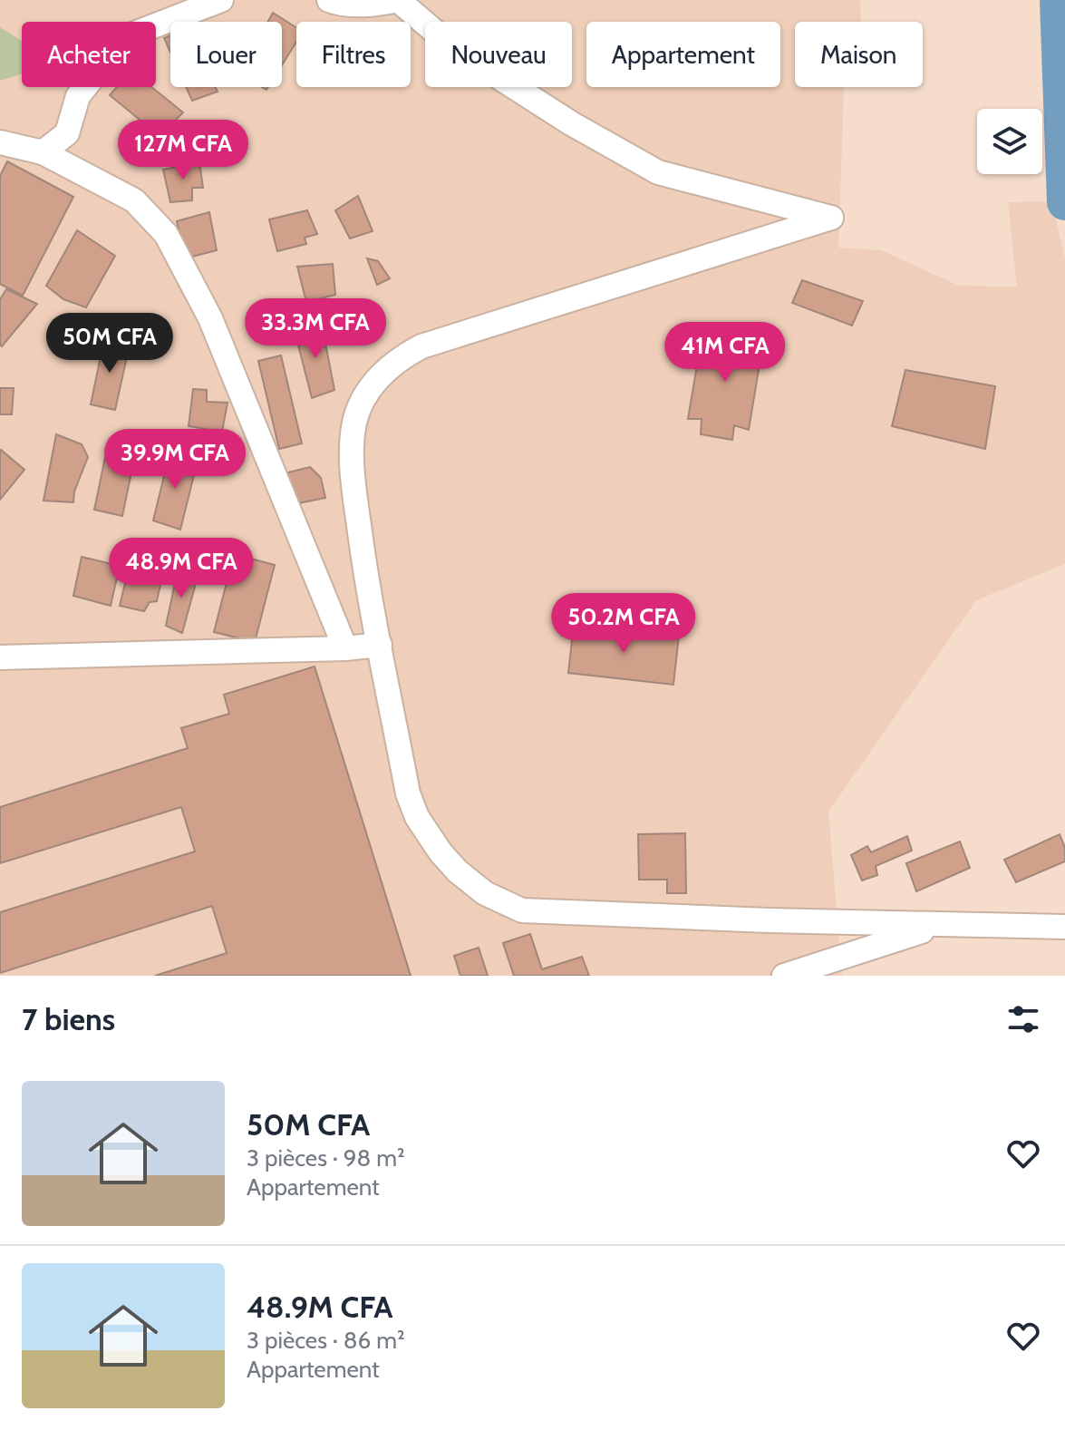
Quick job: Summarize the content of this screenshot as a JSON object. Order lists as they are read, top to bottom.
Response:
{
  "page": {
    "chip": [
      "Acheter",
      "Louer",
      "Filtres",
      "Nouveau",
      "Appartement",
      "Maison"
    ],
    "price": [
      "127M CFA",
      "33.3M CFA",
      "50M CFA",
      "41M CFA",
      "39.9M CFA",
      "48.9M CFA",
      "50.2M CFA"
    ],
    "heading": "7 biens",
    "list": [
      {
        "name": "50M CFA",
        "note": "3 pièces · 98 m² · Appartement"
      },
      {
        "name": "48.9M CFA",
        "note": "3 pièces · 86 m² · Appartement"
      }
    ]
  }
}
